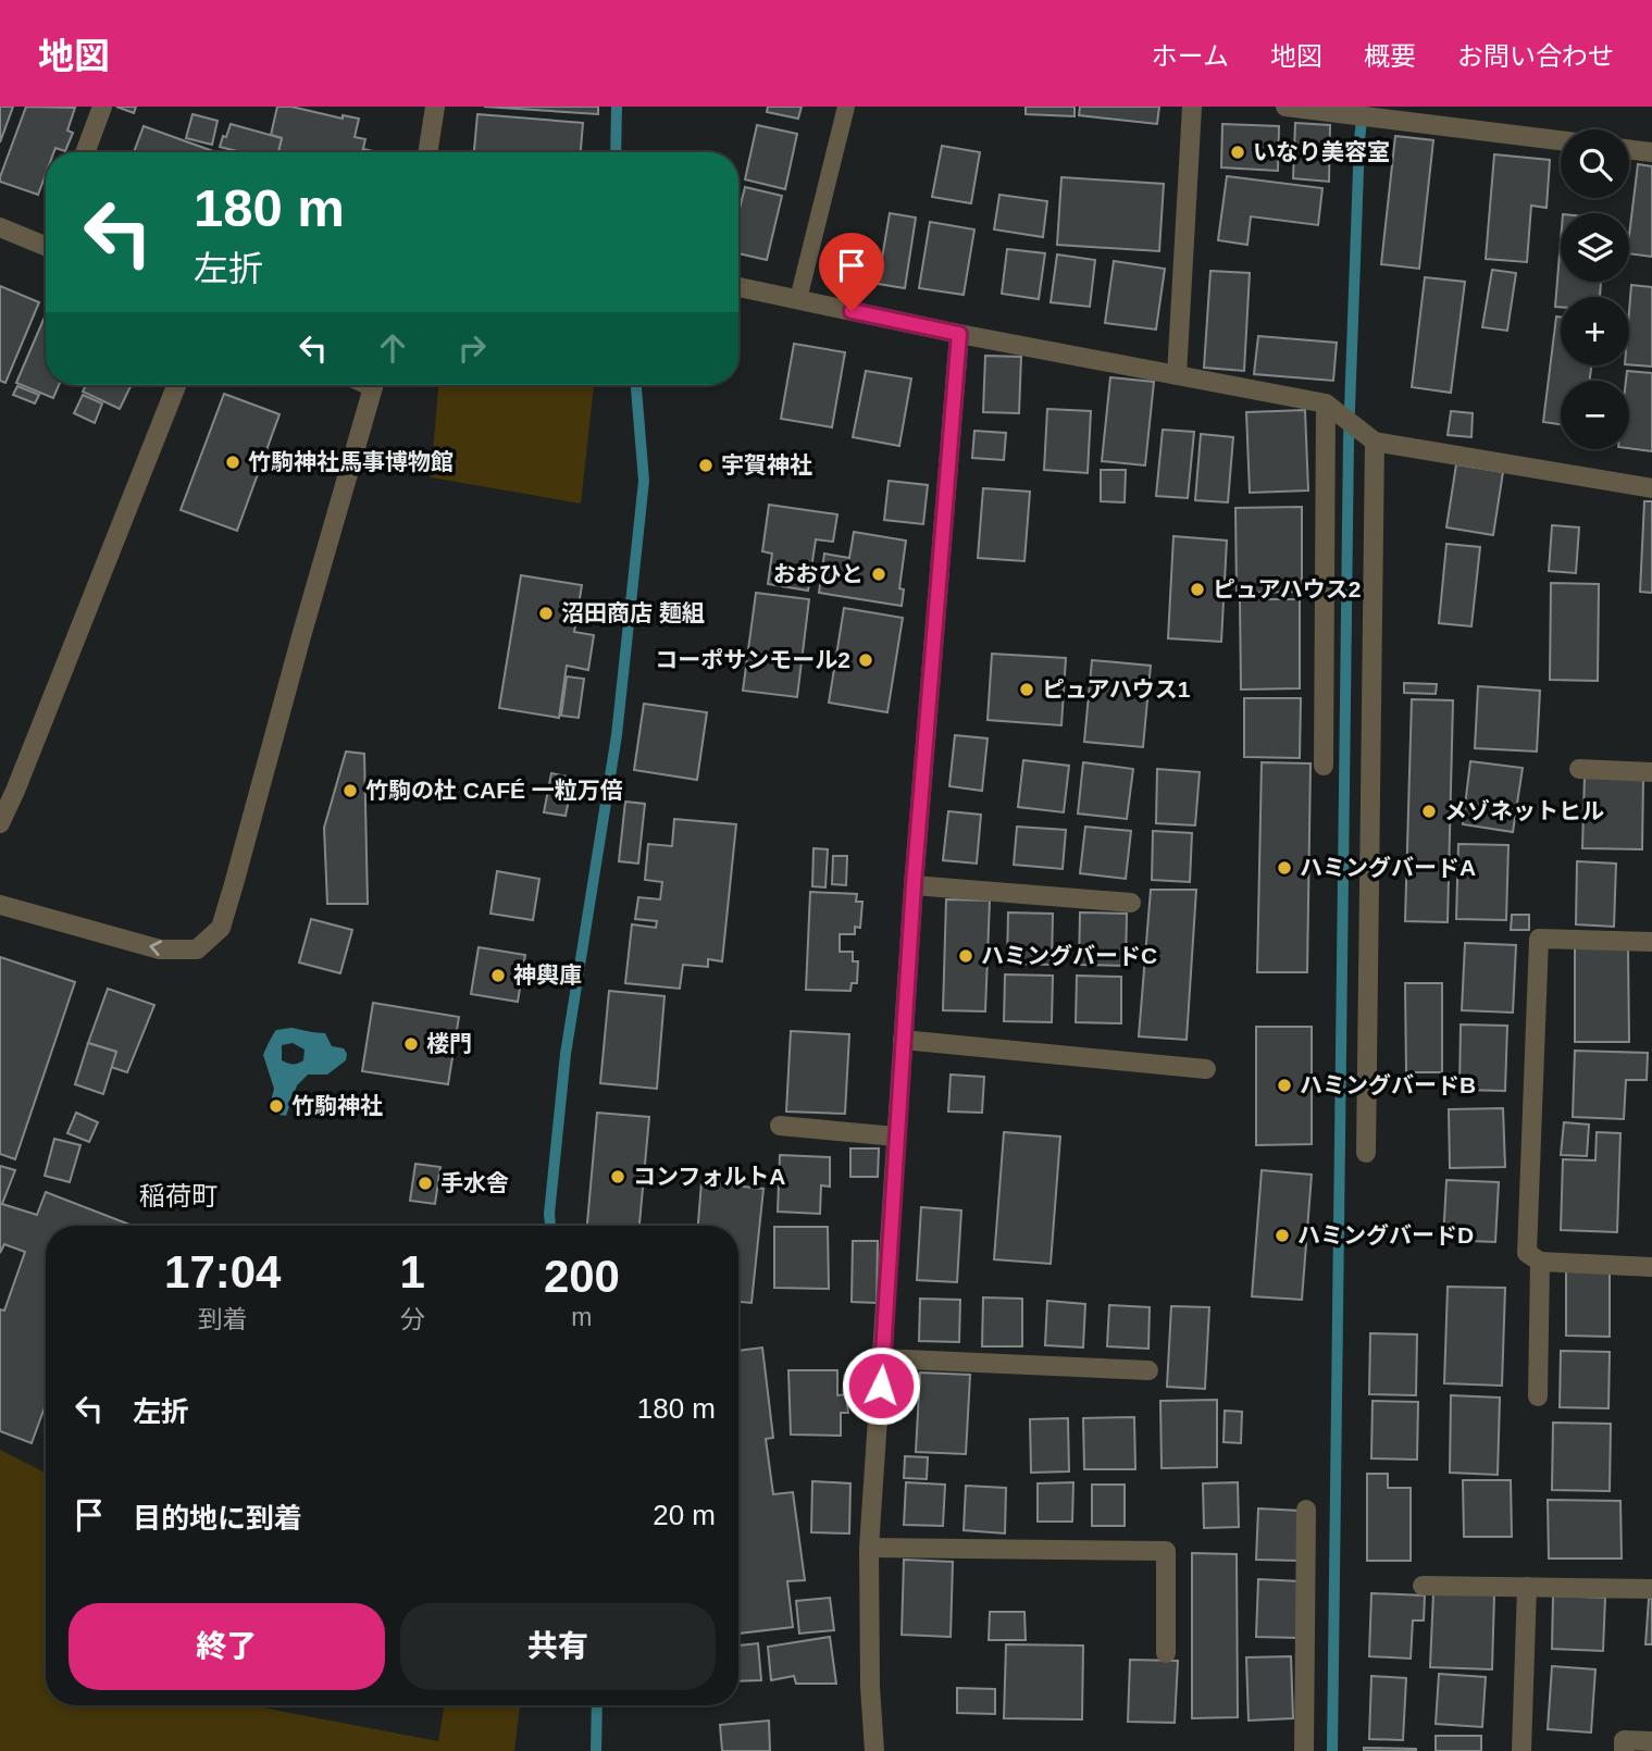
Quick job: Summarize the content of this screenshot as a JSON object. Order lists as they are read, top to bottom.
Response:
{
  "districts": ["稲荷町"],
  "places": [
    "いなり美容室",
    "竹駒神社馬事博物館",
    "宇賀神社",
    "おおひと",
    "ピュアハウス2",
    "沼田商店 麺組",
    "コーポサンモール2",
    "ピュアハウス1",
    "竹駒の杜 CAFÉ 一粒万倍",
    "メゾネットヒル",
    "ハミングバードA",
    "ハミングバードC",
    "神輿庫",
    "楼門",
    "ハミングバードB",
    "竹駒神社",
    "コンフォルトA",
    "手水舎",
    "ハミングバードD"
  ],
  "page": {
    "header": "地図",
    "nav": [
      "ホーム",
      "地図",
      "概要",
      "お問い合わせ"
    ],
    "map_buttons": ["+", "−"],
    "turn": ["180 m", "左折"],
    "eta": [
      "17:04",
      "到着",
      "1",
      "分",
      "200",
      "m"
    ],
    "list": [
      {
        "name": "左折",
        "value": "180 m"
      },
      {
        "name": "目的地に到着",
        "value": "20 m"
      }
    ],
    "buttons": ["終了", "共有"]
  }
}
